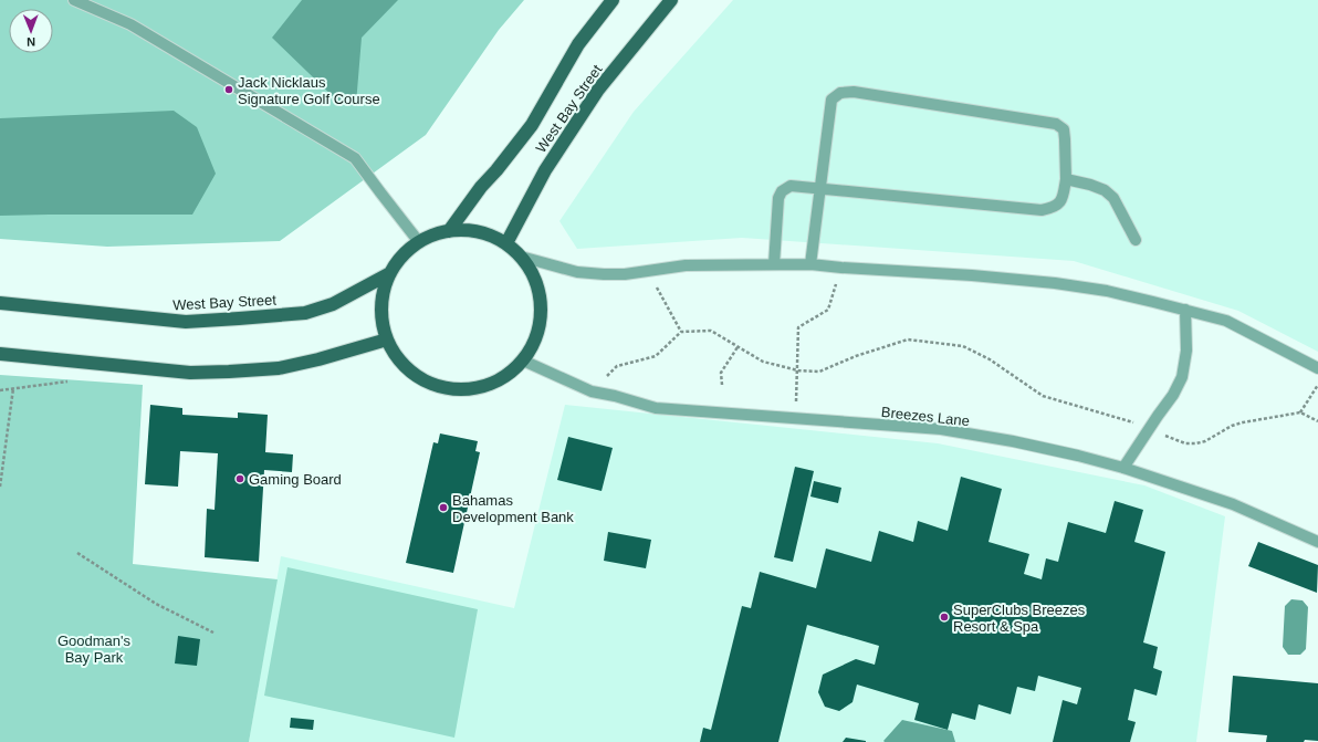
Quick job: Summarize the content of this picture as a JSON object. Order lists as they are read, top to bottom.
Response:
{
  "streets": {
    "main road": ["West Bay Street"],
    "lane": ["Breezes Lane"]
  },
  "parks": ["Goodman's Bay Park"],
  "places": [
    "Jack Nicklaus Signature Golf Course",
    "Gaming Board",
    "Bahamas Development Bank",
    "SuperClubs Breezes Resort & Spa"
  ],
  "north": "bottom"
}
